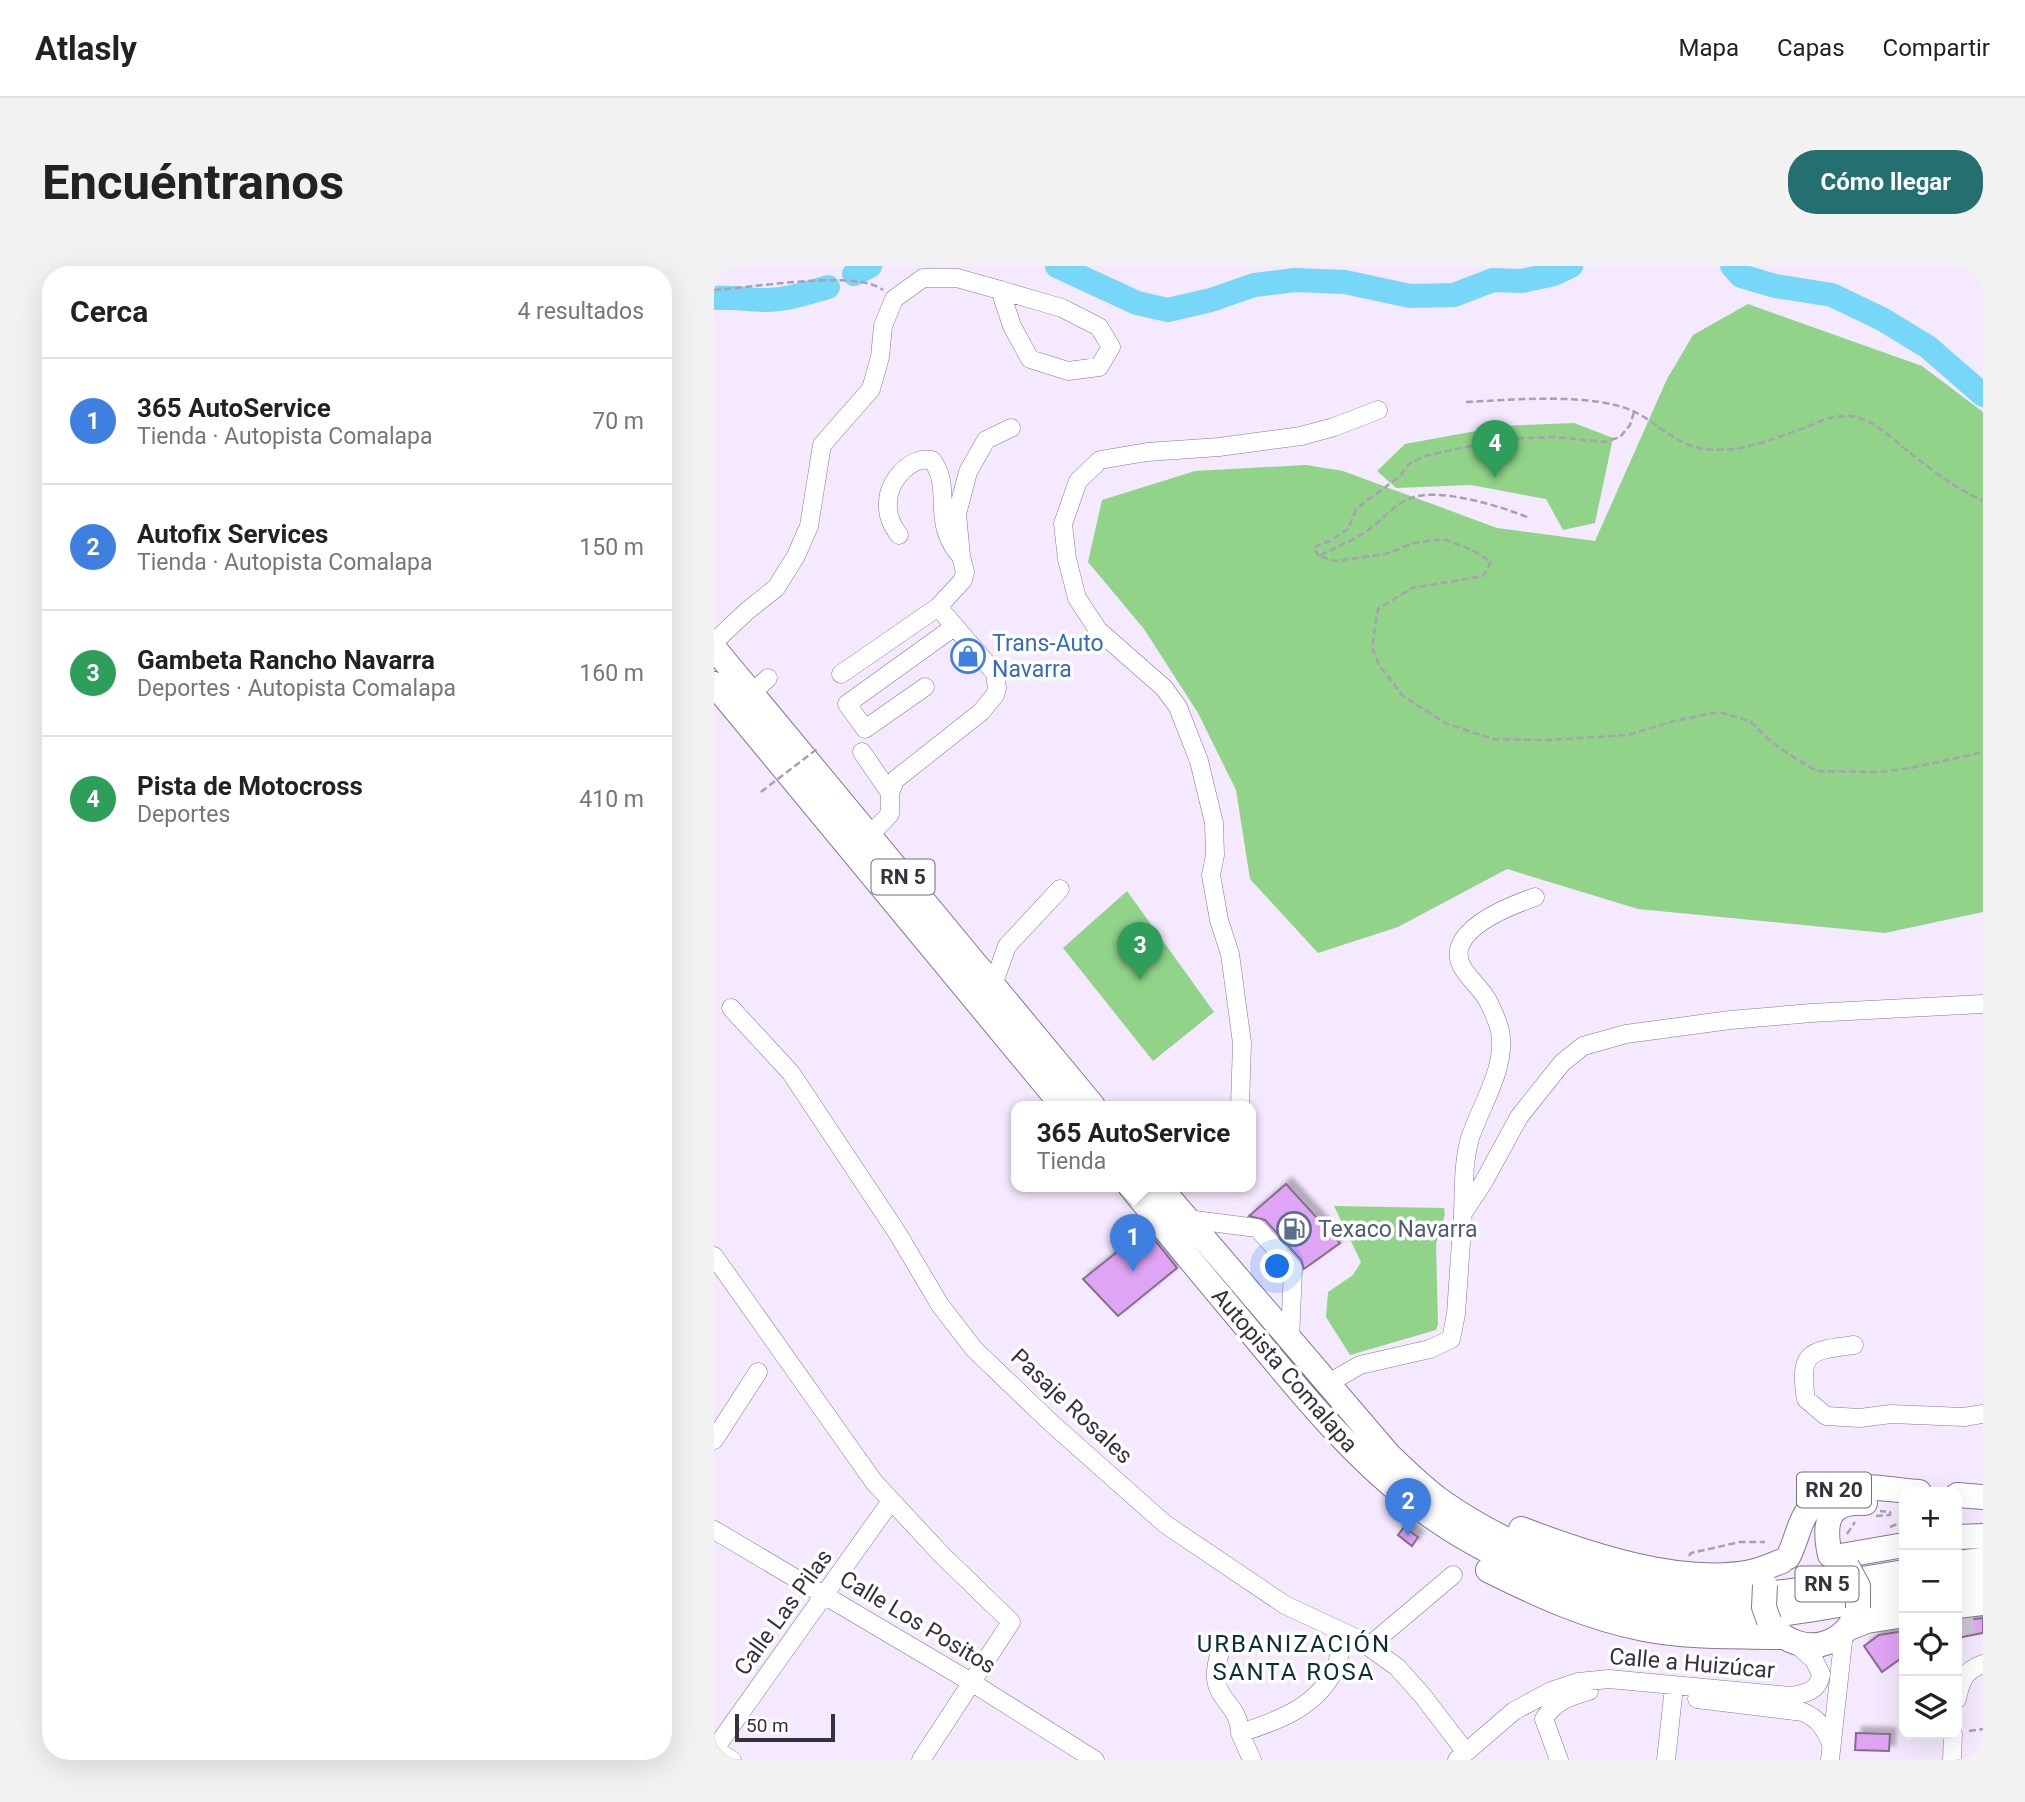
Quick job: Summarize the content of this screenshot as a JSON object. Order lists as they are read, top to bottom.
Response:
{
  "streets": {
    "highway": ["RN 5", "Autopista Comalapa", "RN 20"],
    "street": [
      "Pasaje Rosales",
      "Calle Las Pilas",
      "Calle Los Positos",
      "Calle a Huizúcar"
    ]
  },
  "crossings": [
    ["Pasaje Rosales", "Calle a Huizúcar"],
    ["RN 20", "Calle a Huizúcar"],
    ["Calle Las Pilas", "Calle Los Positos"]
  ],
  "districts": ["URBANIZACIÓN SANTA ROSA"],
  "places": {
    "shop": ["Trans-Auto Navarra"],
    "fuel station": ["Texaco Navarra"]
  },
  "scale_bar": "50 m",
  "page": {
    "header": "Atlasly",
    "nav": ["Mapa", "Capas", "Compartir"],
    "buttons": "Cómo llegar",
    "title": "Encuéntranos",
    "heading": ["Cerca", "4 resultados"],
    "list": [
      {
        "mark": "1",
        "name": "365 AutoService",
        "note": "Tienda · Autopista Comalapa",
        "value": "70 m"
      },
      {
        "mark": "2",
        "name": "Autofix Services",
        "note": "Tienda · Autopista Comalapa",
        "value": "150 m"
      },
      {
        "mark": "3",
        "name": "Gambeta Rancho Navarra",
        "note": "Deportes · Autopista Comalapa",
        "value": "160 m"
      },
      {
        "mark": "4",
        "name": "Pista de Motocross",
        "note": "Deportes",
        "value": "410 m"
      }
    ],
    "pins": [
      "4",
      "3",
      "1",
      "2"
    ],
    "popup": ["365 AutoService", "Tienda"],
    "map_buttons": ["+", "−"],
    "scale": "50 m"
  }
}
